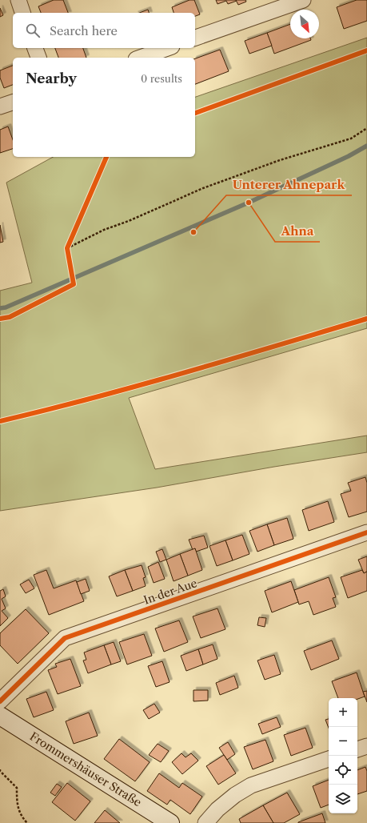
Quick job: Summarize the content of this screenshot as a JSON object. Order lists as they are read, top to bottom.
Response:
{
  "streets": {
    "main road": ["Frommershäuser Straße"],
    "street": ["In der Aue"]
  },
  "places": ["Ahna", "Unterer Ahnepark"],
  "north": "bottom right",
  "page": {
    "search": "Search here",
    "heading": ["Nearby", "0 results"],
    "map_buttons": ["+", "−"]
  }
}
